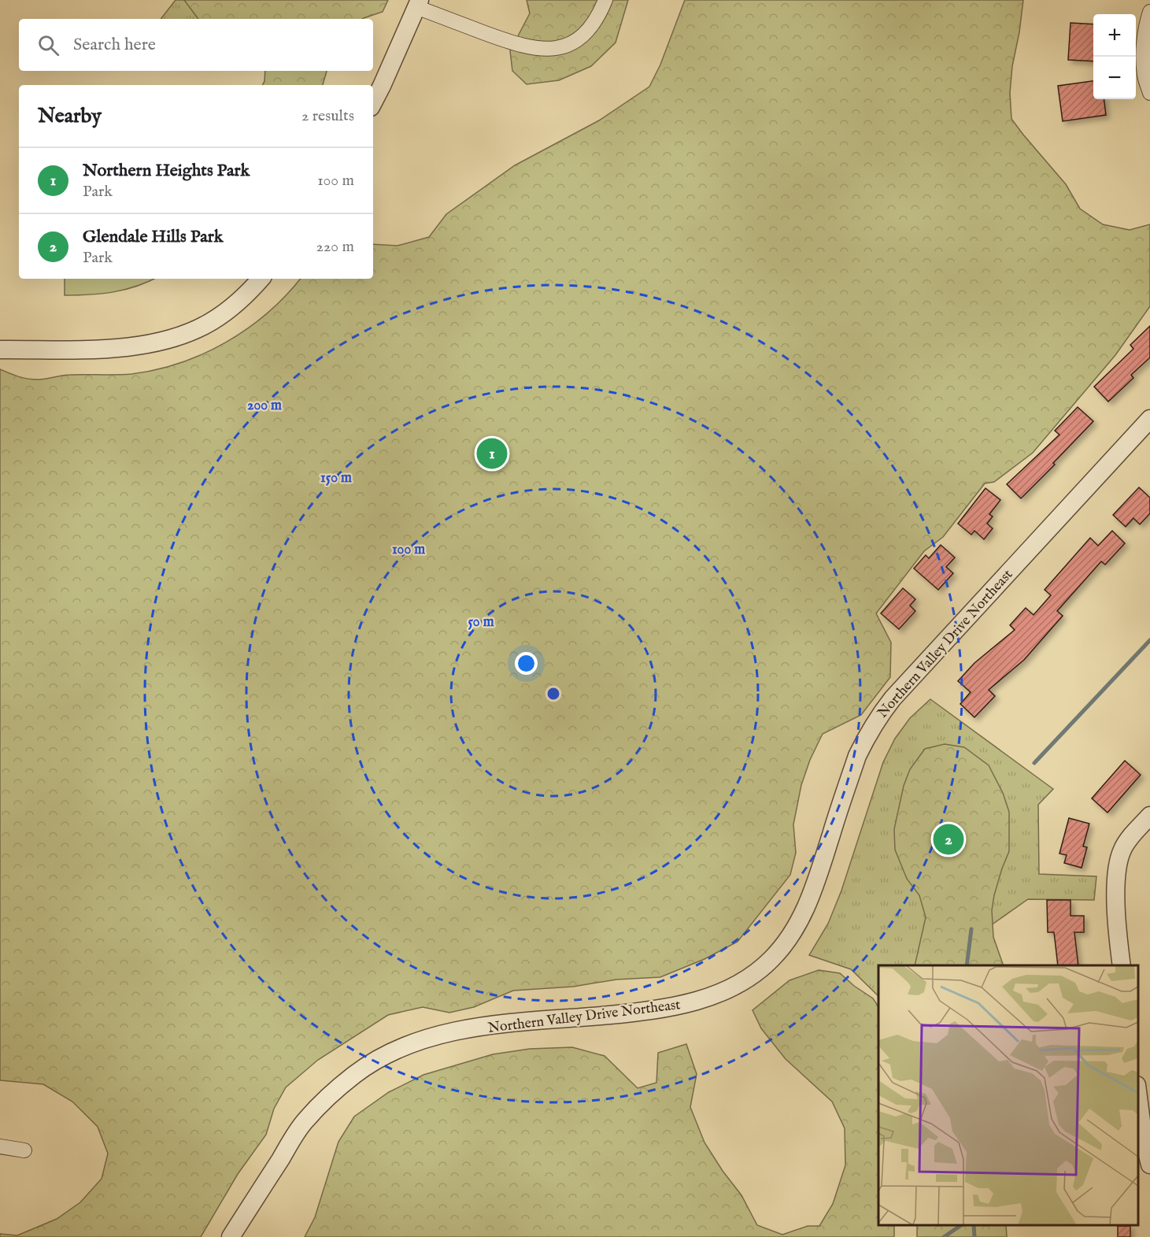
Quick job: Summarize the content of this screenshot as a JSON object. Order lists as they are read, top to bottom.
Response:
{
  "streets": {
    "street": ["Northern Valley Drive Northeast"]
  },
  "page": {
    "map_buttons": ["+", "−"],
    "search": "Search here",
    "heading": ["Nearby", "2 results"],
    "list": [
      {
        "mark": "1",
        "name": "Northern Heights Park",
        "note": "Park",
        "value": "100 m"
      },
      {
        "mark": "2",
        "name": "Glendale Hills Park",
        "note": "Park",
        "value": "220 m"
      }
    ],
    "pins": ["1", "2"]
  },
  "rings": [
    "200 m",
    "150 m",
    "100 m",
    "50 m"
  ]
}
